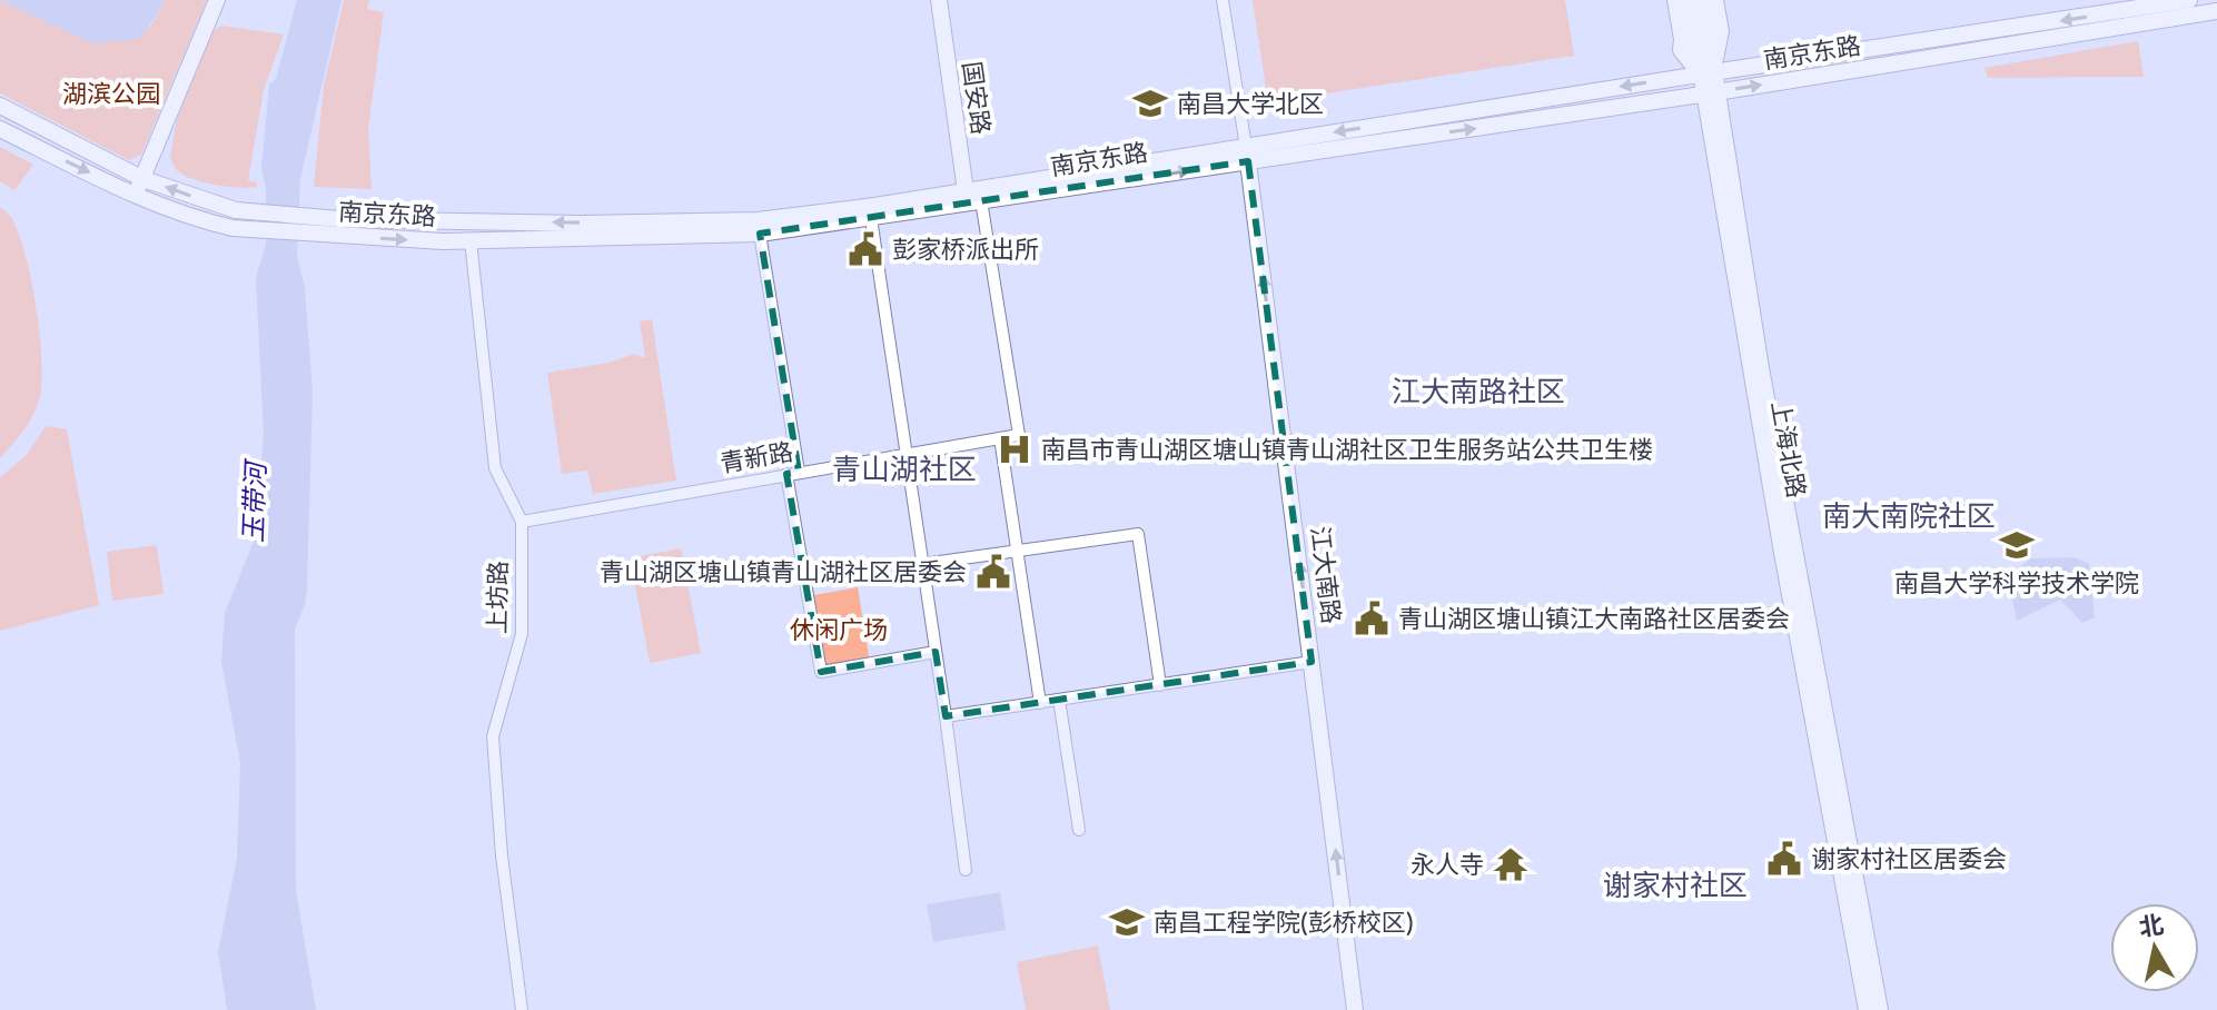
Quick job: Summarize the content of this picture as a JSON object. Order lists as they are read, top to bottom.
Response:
{
  "streets": {
    "main road": [
      "南京东路",
      "国安路",
      "上海北路",
      "江大南路"
    ],
    "street": ["青新路", "上坊路"]
  },
  "crossings": [
    ["南京东路", "国安路"],
    ["南京东路", "上海北路"],
    ["南京东路", "江大南路"],
    ["南京东路", "上坊路"],
    ["青新路", "上坊路"]
  ],
  "one_way": ["江大南路"],
  "districts": [
    "江大南路社区",
    "青山湖社区",
    "南大南院社区",
    "谢家村社区"
  ],
  "water": ["玉带河"],
  "parks": ["湖滨公园", "休闲广场"],
  "places": {
    "school or university": ["南昌大学北区", "南昌大学科学技术学院", "南昌工程学院(彭桥校区)"],
    "public building": [
      "彭家桥派出所",
      "青山湖区塘山镇青山湖社区居委会",
      "青山湖区塘山镇江大南路社区居委会",
      "谢家村社区居委会"
    ],
    "hospital": ["南昌市青山湖区塘山镇青山湖社区卫生服务站公共卫生楼"],
    "temple": ["永人寺"]
  },
  "north": "top"
}
